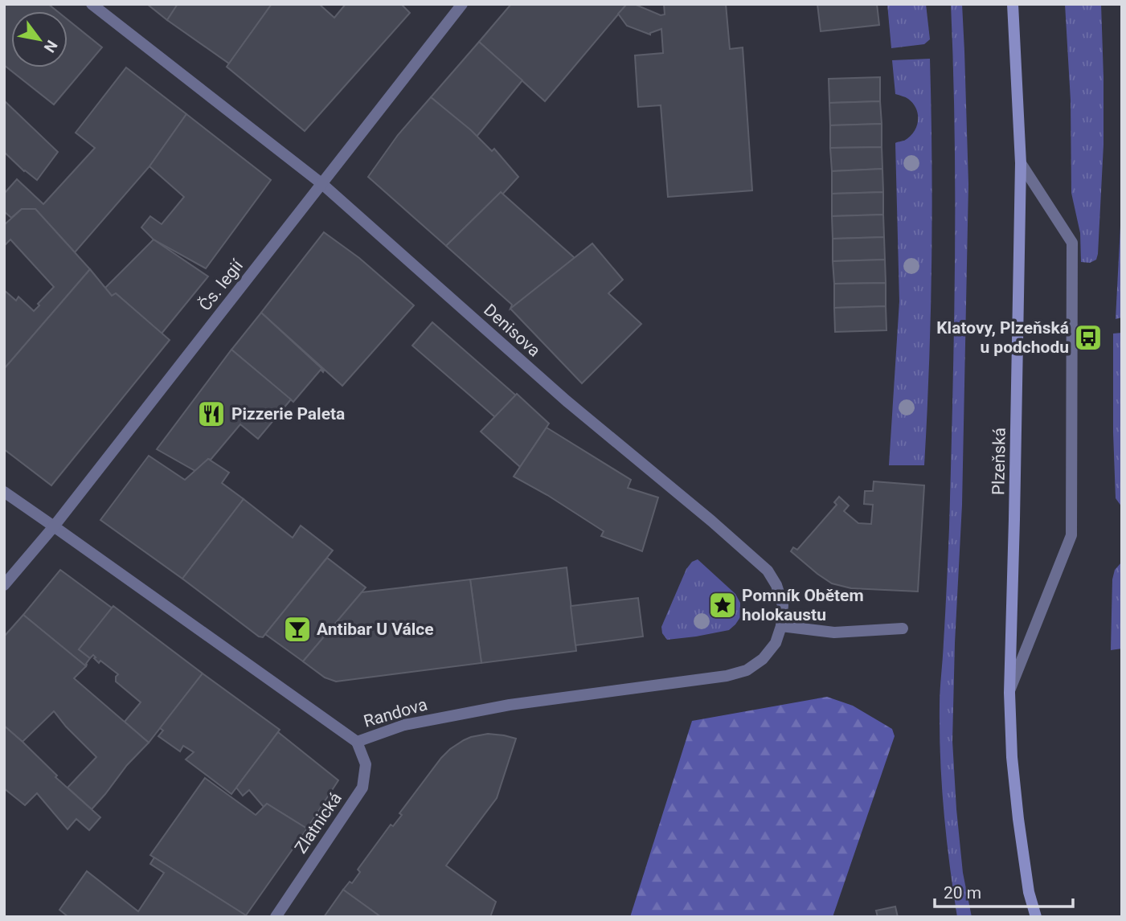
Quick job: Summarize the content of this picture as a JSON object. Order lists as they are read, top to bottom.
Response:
{
  "streets": {
    "main road": ["Plzeňská"],
    "street": [
      "Čs. legií",
      "Denisova",
      "Randova",
      "Zlatnická"
    ]
  },
  "crossings": [
    ["Čs. legií", "Denisova"],
    ["Čs. legií", "Randova"],
    ["Denisova", "Randova"],
    ["Randova", "Zlatnická"]
  ],
  "places": {
    "bus stop": ["Klatovy, Plzeňská u podchodu"],
    "restaurant": ["Pizzerie Paleta"],
    "place": ["Pomník Obětem holokaustu"],
    "bar": ["Antibar U Válce"]
  },
  "scale_bar": "20 m",
  "north": "bottom right"
}
